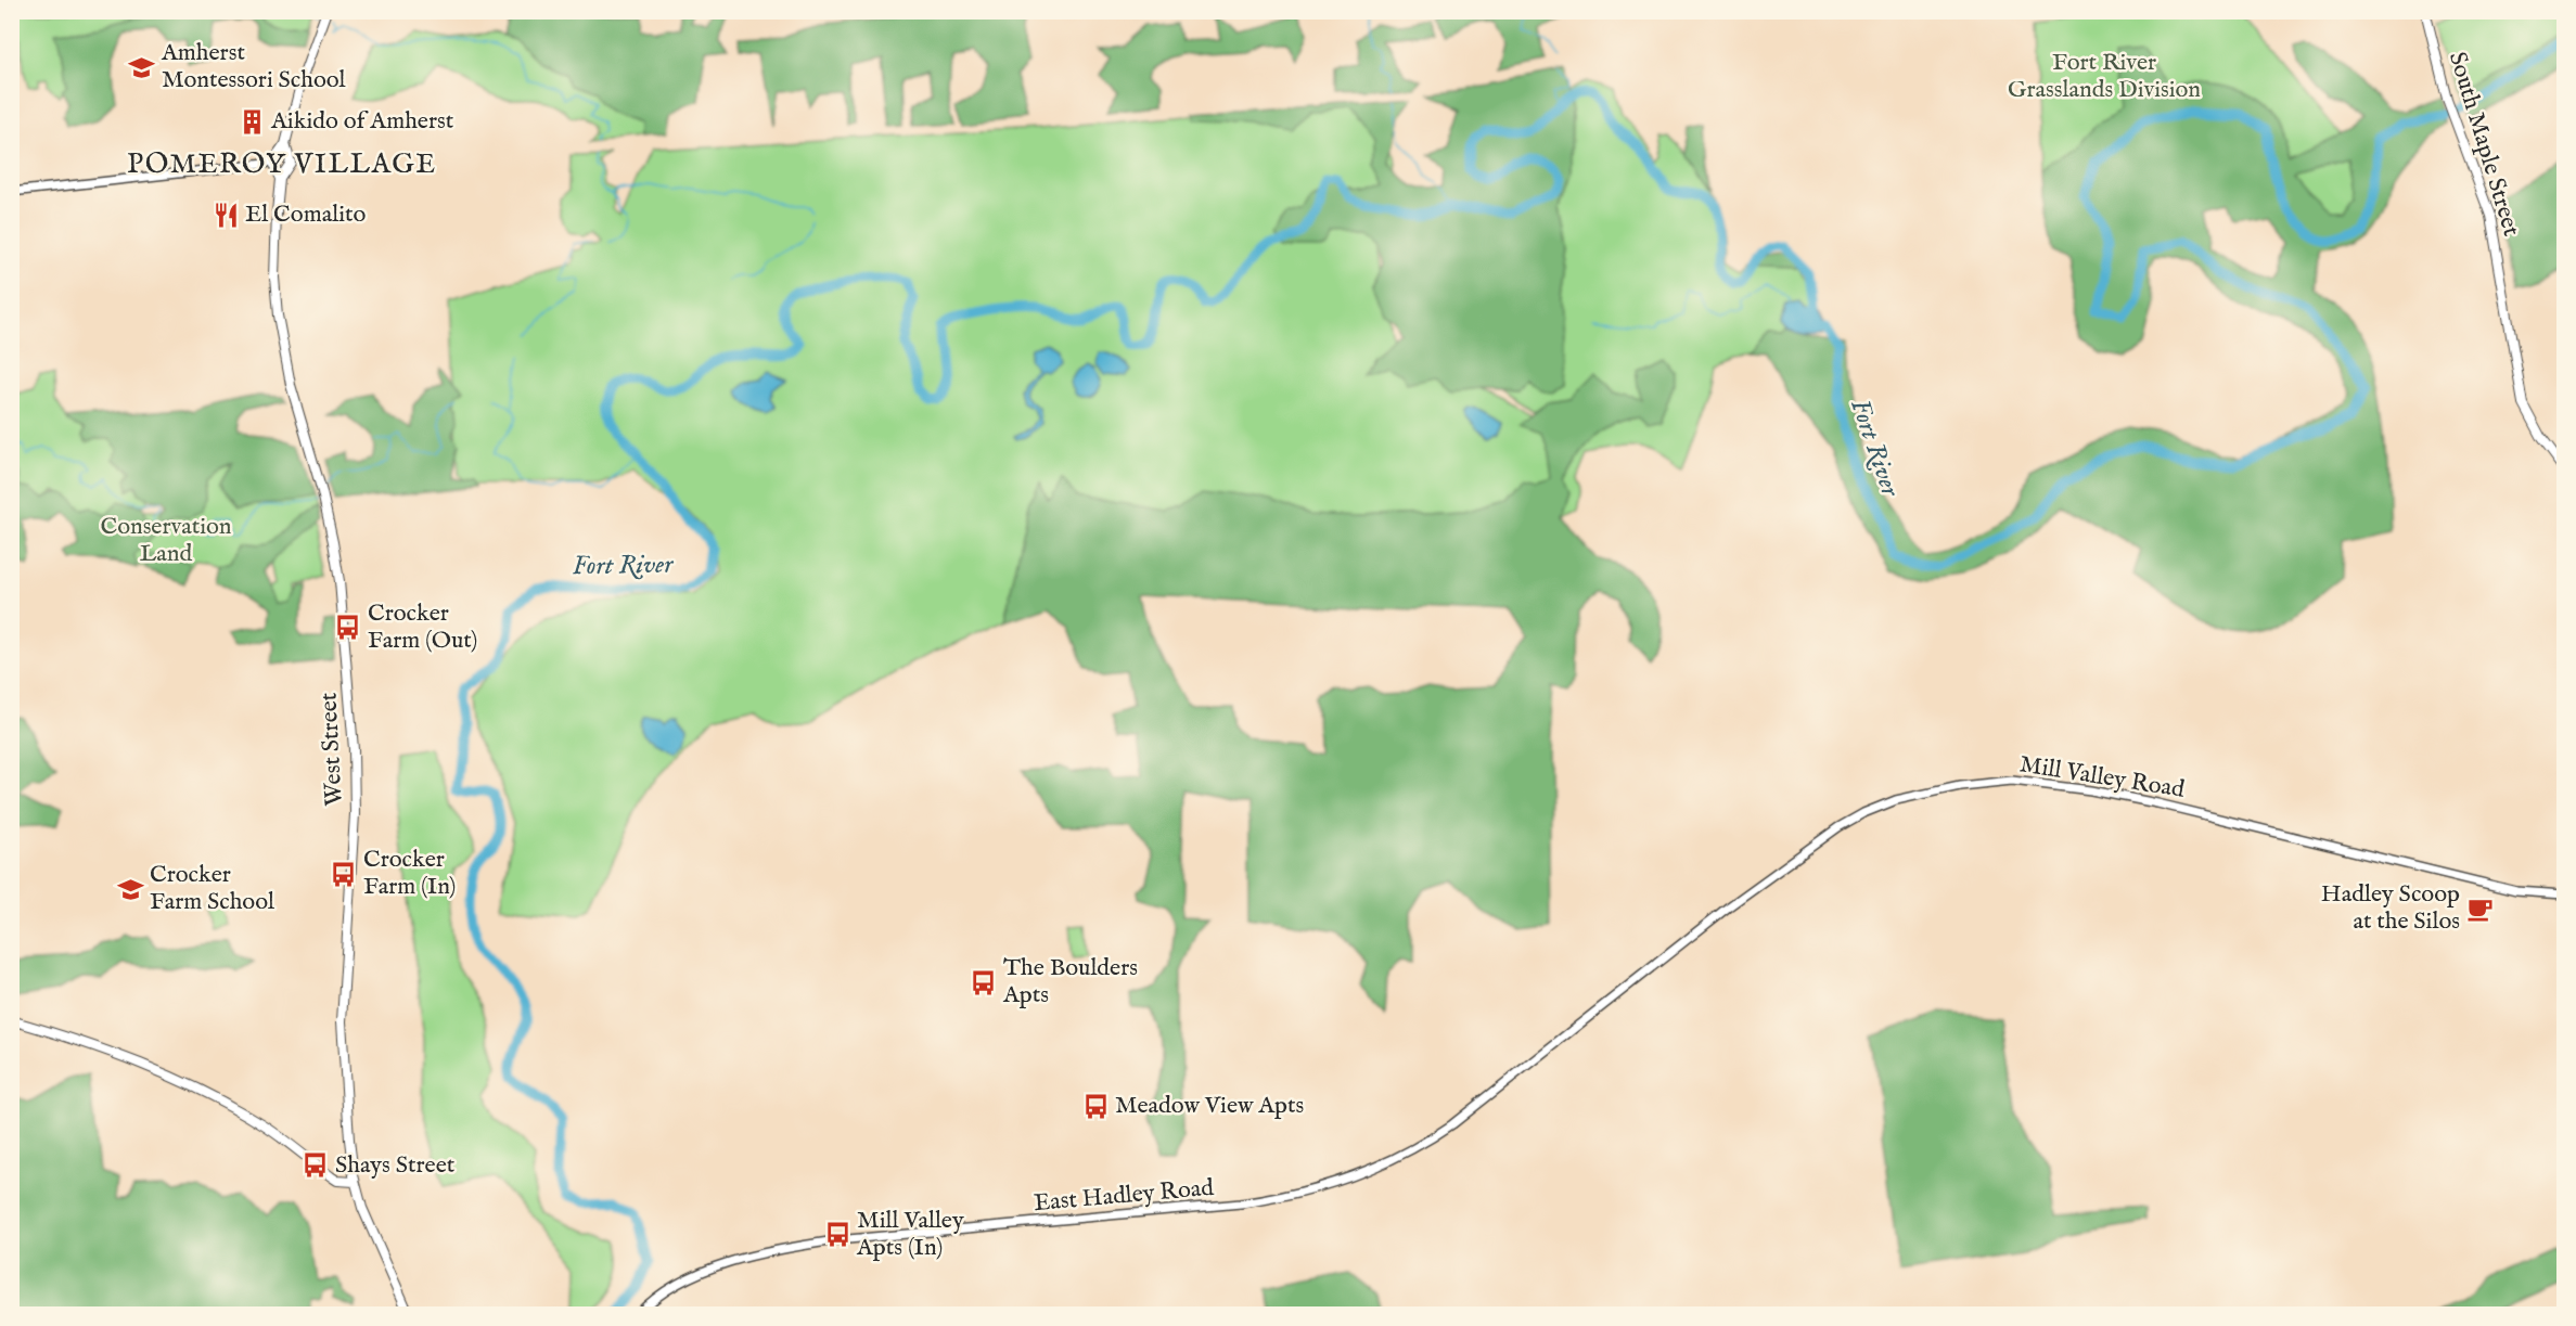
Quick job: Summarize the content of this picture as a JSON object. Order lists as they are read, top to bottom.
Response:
{
  "streets": {
    "main road": ["South Maple Street", "West Street"],
    "street": ["Mill Valley Road", "East Hadley Road"]
  },
  "crossings": [
    ["Mill Valley Road", "East Hadley Road"]
  ],
  "districts": ["POMEROY VILLAGE"],
  "water": ["Fort River"],
  "parks": ["Fort River Grasslands Division", "Conservation Land"],
  "places": {
    "school or university": ["Amherst Montessori School", "Crocker Farm School"],
    "building": ["Aikido of Amherst"],
    "restaurant": ["El Comalito"],
    "bus stop": [
      "Crocker Farm (Out)",
      "Crocker Farm (In)",
      "The Boulders Apts",
      "Meadow View Apts",
      "Shays Street",
      "Mill Valley Apts (In)"
    ],
    "cafe": ["Hadley Scoop at the Silos"]
  }
}
